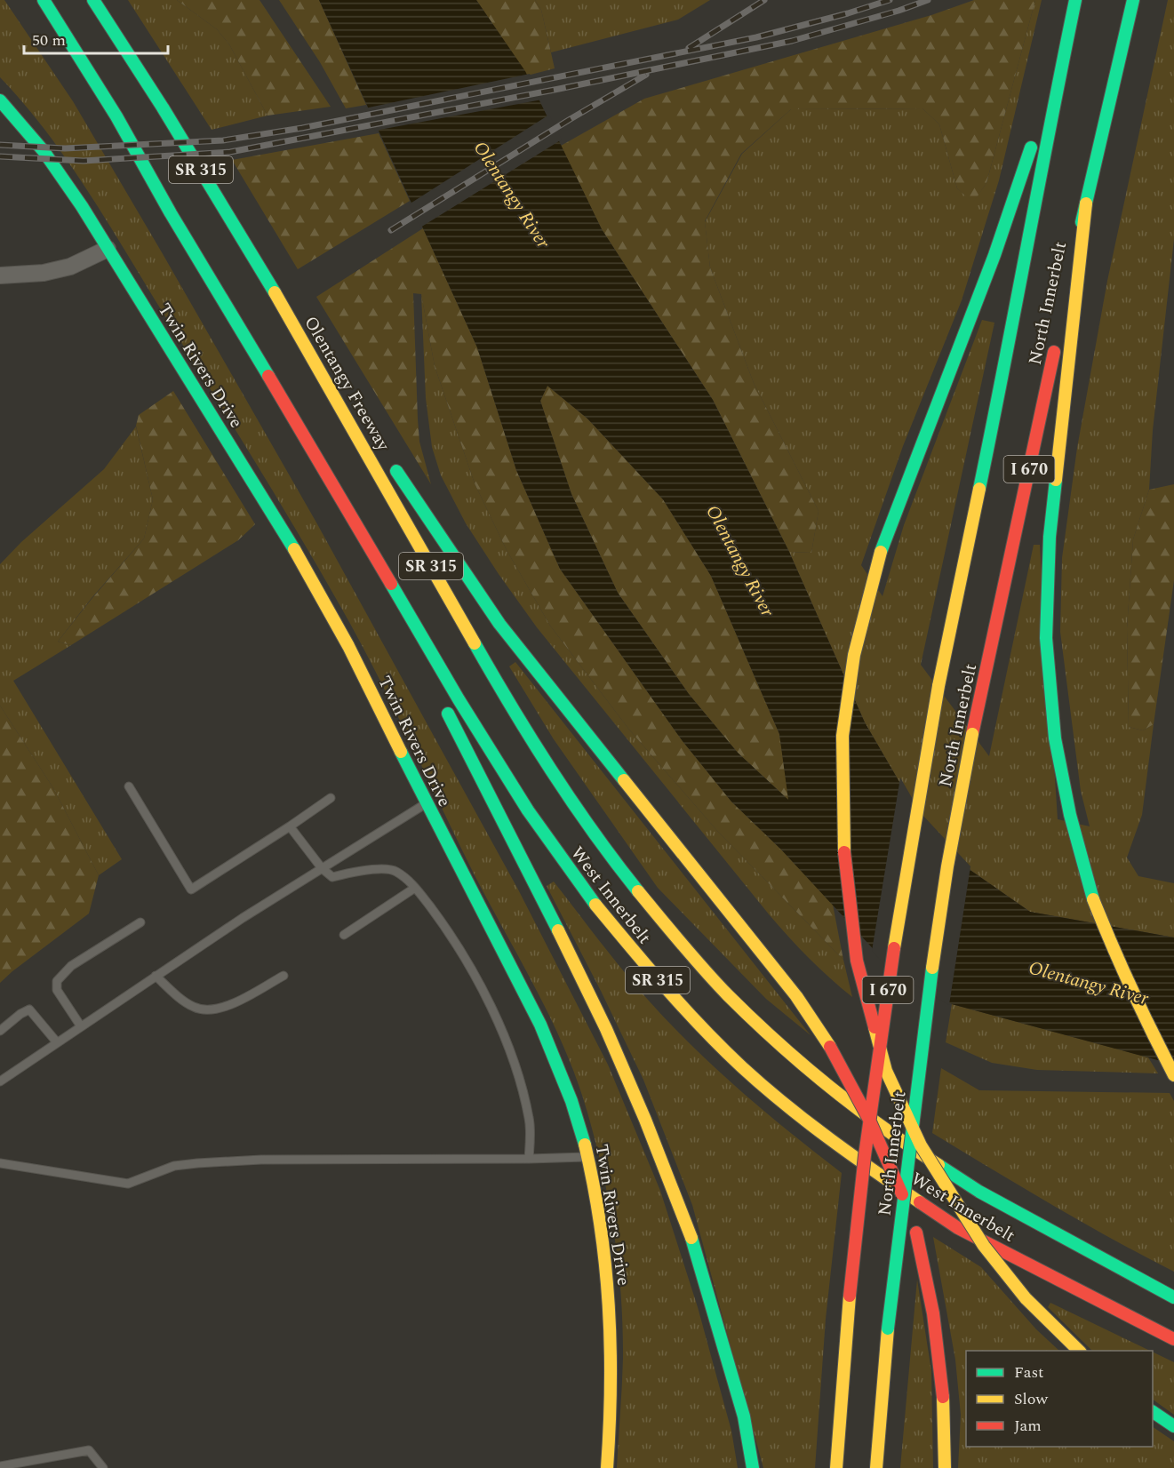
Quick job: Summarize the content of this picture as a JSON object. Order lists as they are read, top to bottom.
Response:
{
  "streets": {
    "main road": [
      "SR 315",
      "North Innerbelt",
      "Twin Rivers Drive",
      "Olentangy Freeway",
      "I 670",
      "West Innerbelt"
    ]
  },
  "crossings": [
    ["SR 315", "West Innerbelt"],
    ["Olentangy Freeway", "West Innerbelt"]
  ],
  "water": ["Olentangy River"],
  "legend": ["Fast", "Slow", "Jam"],
  "scale_bar": "50 m"
}
